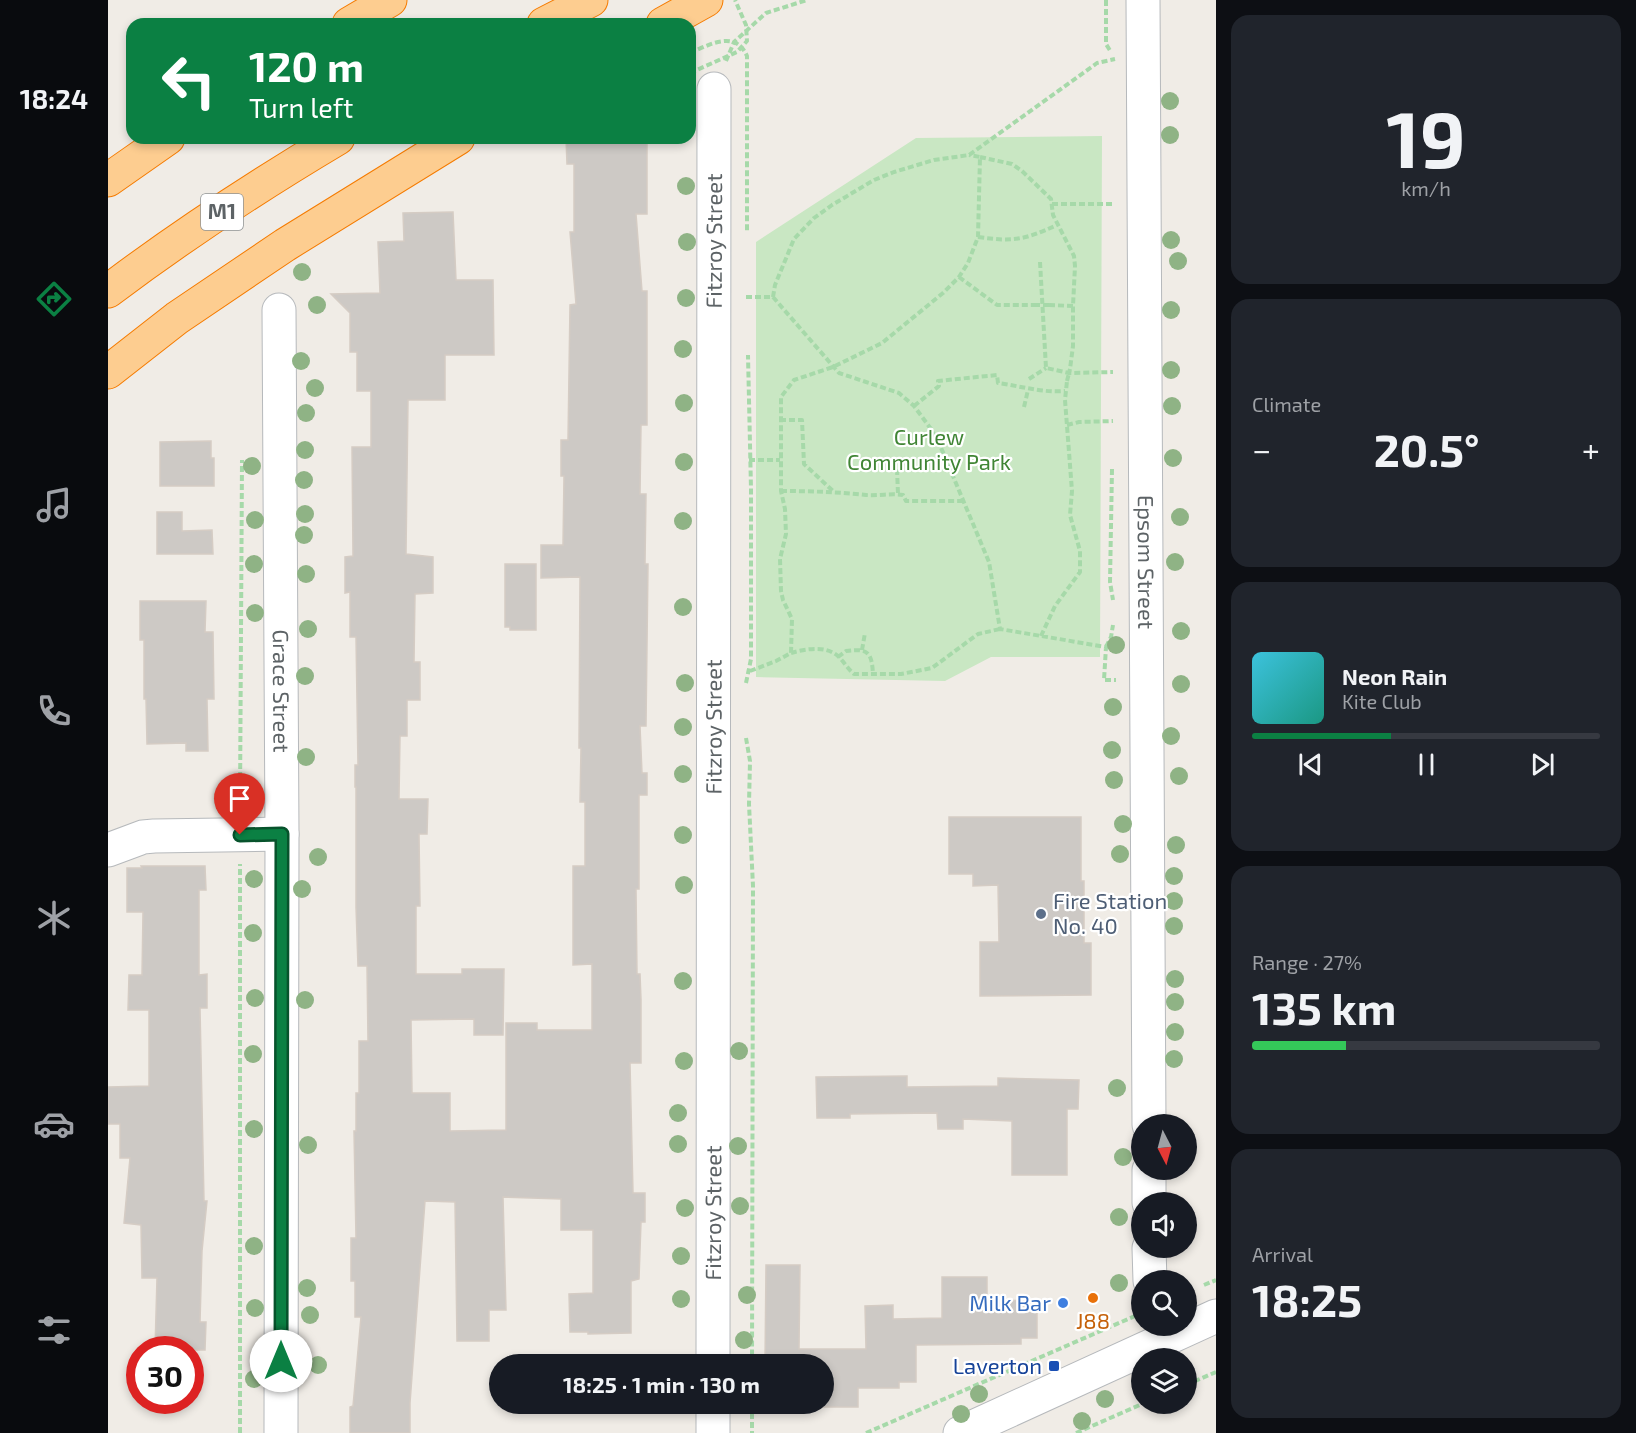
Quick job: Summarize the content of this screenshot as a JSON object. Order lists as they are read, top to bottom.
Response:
{
  "streets": {
    "highway": ["M1"],
    "street": ["Fitzroy Street", "Epsom Street", "Grace Street"]
  },
  "parks": ["Curlew Community Park"],
  "places": {
    "other": ["Fire Station No. 40", "J88", "Milk Bar"],
    "transit": ["Laverton"]
  },
  "north": "bottom",
  "page": {
    "tabs": "18:24",
    "tile": [
      ["19", "km/h"],
      "Climate",
      ["Range · 27%", "135 km"],
      ["Arrival", "18:25"]
    ],
    "turn": ["120 m", "Turn left"],
    "heat": ["−", "20.5°", "+"],
    "song": ["Neon Rain", "Kite Club"],
    "limit": "30",
    "trip": "18:25 · 1 min · 130 m"
  }
}
